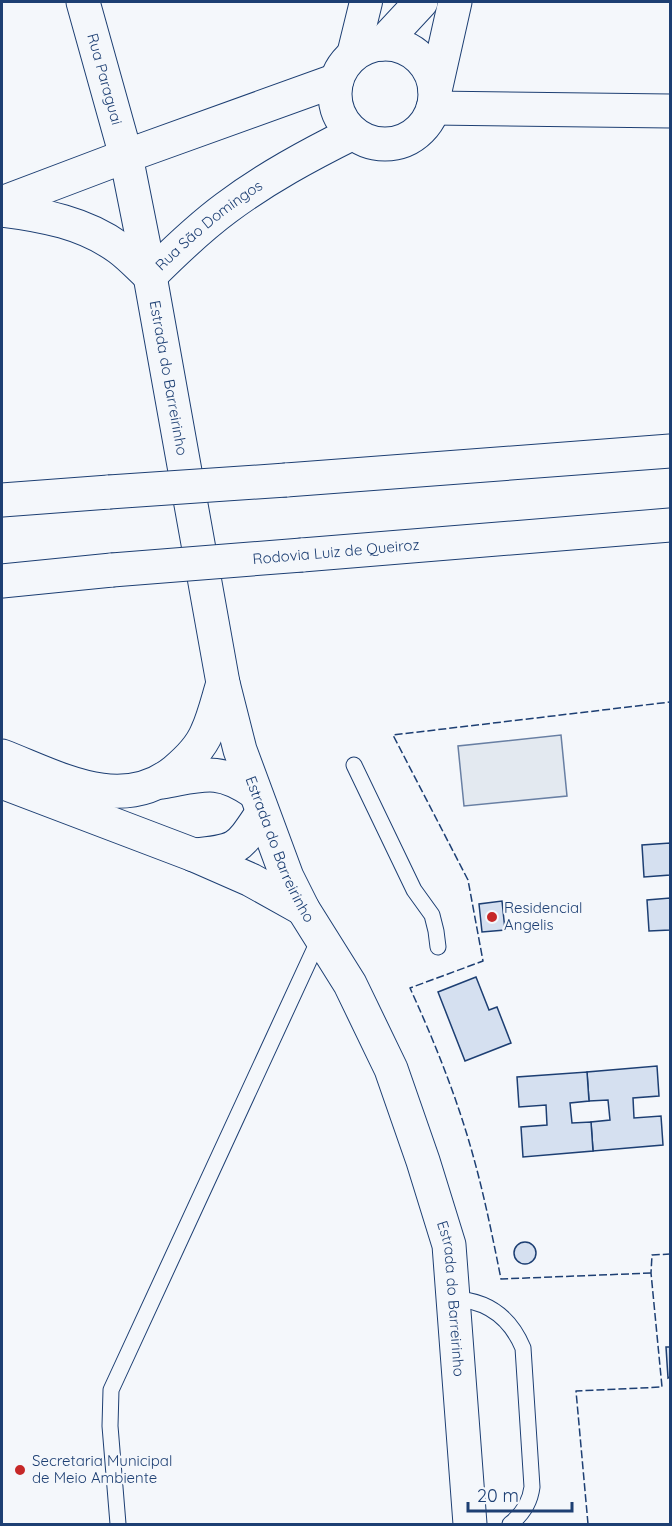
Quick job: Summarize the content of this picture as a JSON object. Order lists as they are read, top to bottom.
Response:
{
  "streets": {
    "main road": [
      "Rua Paraguai",
      "Rua São Domingos",
      "Estrada do Barreirinho",
      "Rodovia Luiz de Queiroz"
    ]
  },
  "crossings": [
    ["Rua Paraguai", "Estrada do Barreirinho"],
    ["Rua São Domingos", "Estrada do Barreirinho"]
  ],
  "places": ["Residencial Angelis", "Secretaria Municipal de Meio Ambiente"],
  "scale_bar": "20 m"
}
